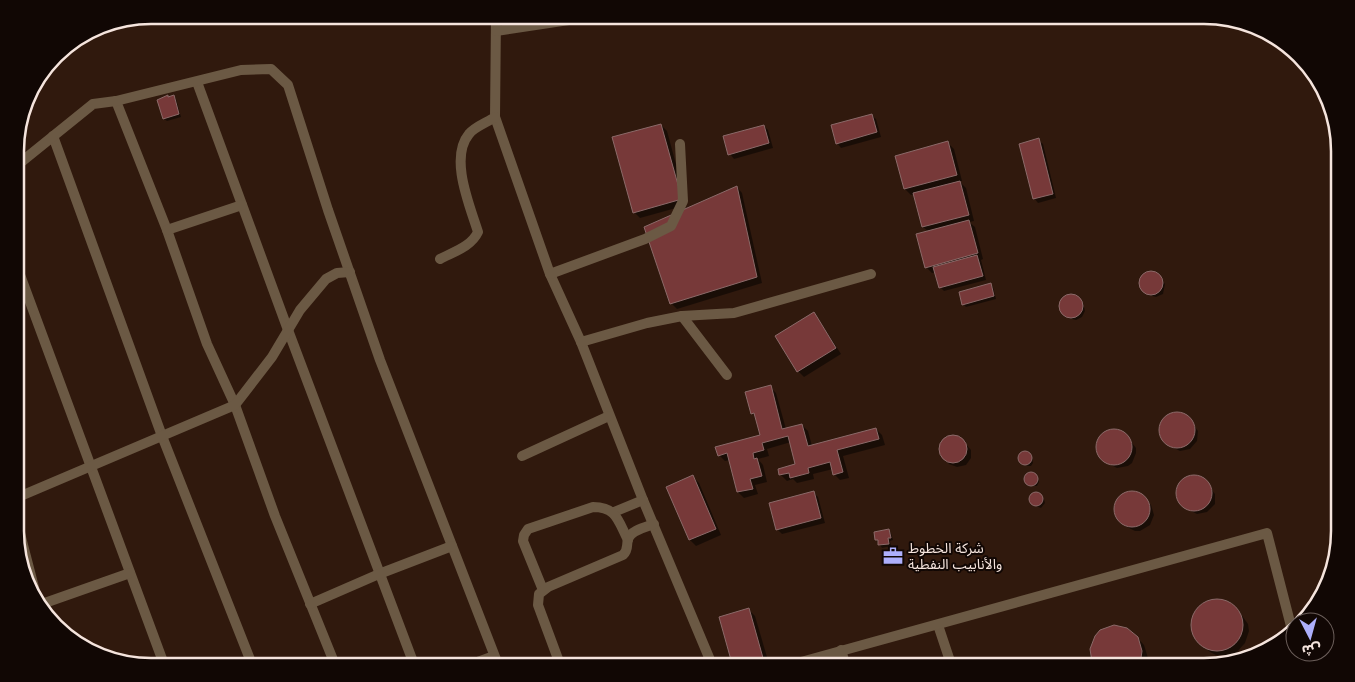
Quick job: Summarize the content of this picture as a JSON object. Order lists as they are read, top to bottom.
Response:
{
  "places": {
    "office": ["شركة الخطوط والأنابيب النفطية"]
  },
  "north": "bottom"
}
